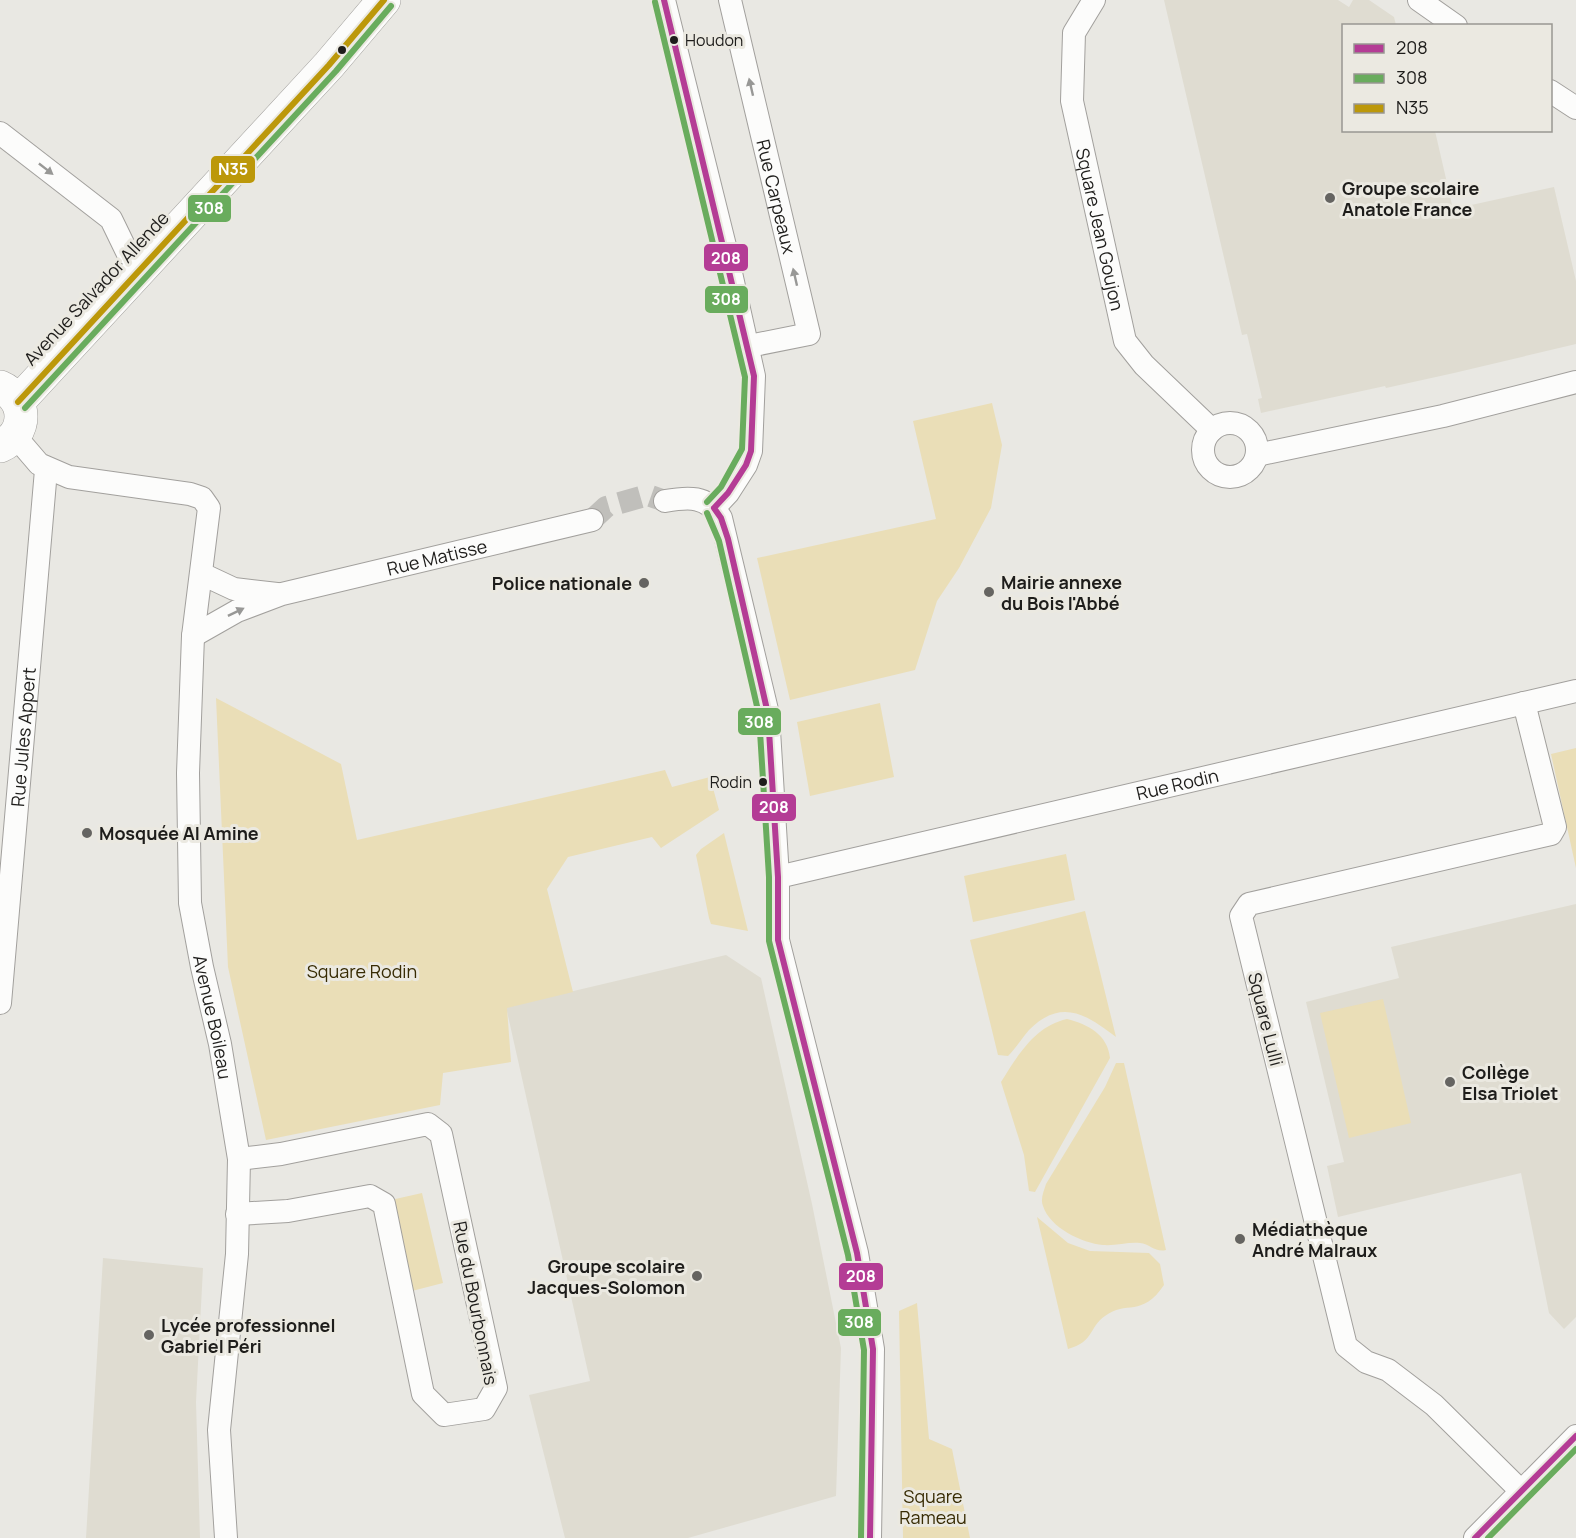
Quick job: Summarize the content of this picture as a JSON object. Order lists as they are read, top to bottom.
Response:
{
  "streets": {
    "main road": ["Avenue Salvador Allende"],
    "street": [
      "Rue Carpeaux",
      "Square Jean Goujon",
      "Rue Matisse",
      "Rue Jules Appert",
      "Rue Rodin",
      "Avenue Boileau",
      "Square Lulli",
      "Rue du Bourbonnais"
    ]
  },
  "crossings": [
    ["Rue Jules Appert", "Avenue Boileau"],
    ["Rue Rodin", "Square Lulli"],
    ["Avenue Boileau", "Rue du Bourbonnais"]
  ],
  "parks": ["Square Rodin", "Square Rameau"],
  "places": [
    "Houdon",
    "Groupe scolaire Anatole France",
    "Police nationale",
    "Mairie annexe du Bois l'Abbé",
    "Rodin",
    "Mosquée Al Amine",
    "Collège Elsa Triolet",
    "Médiathèque André Malraux",
    "Groupe scolaire Jacques-Solomon",
    "Lycée professionnel Gabriel Péri"
  ],
  "lines": ["transit line 208", "transit line N35", "transit line 308"],
  "legend": ["208", "308", "N35"]
}
